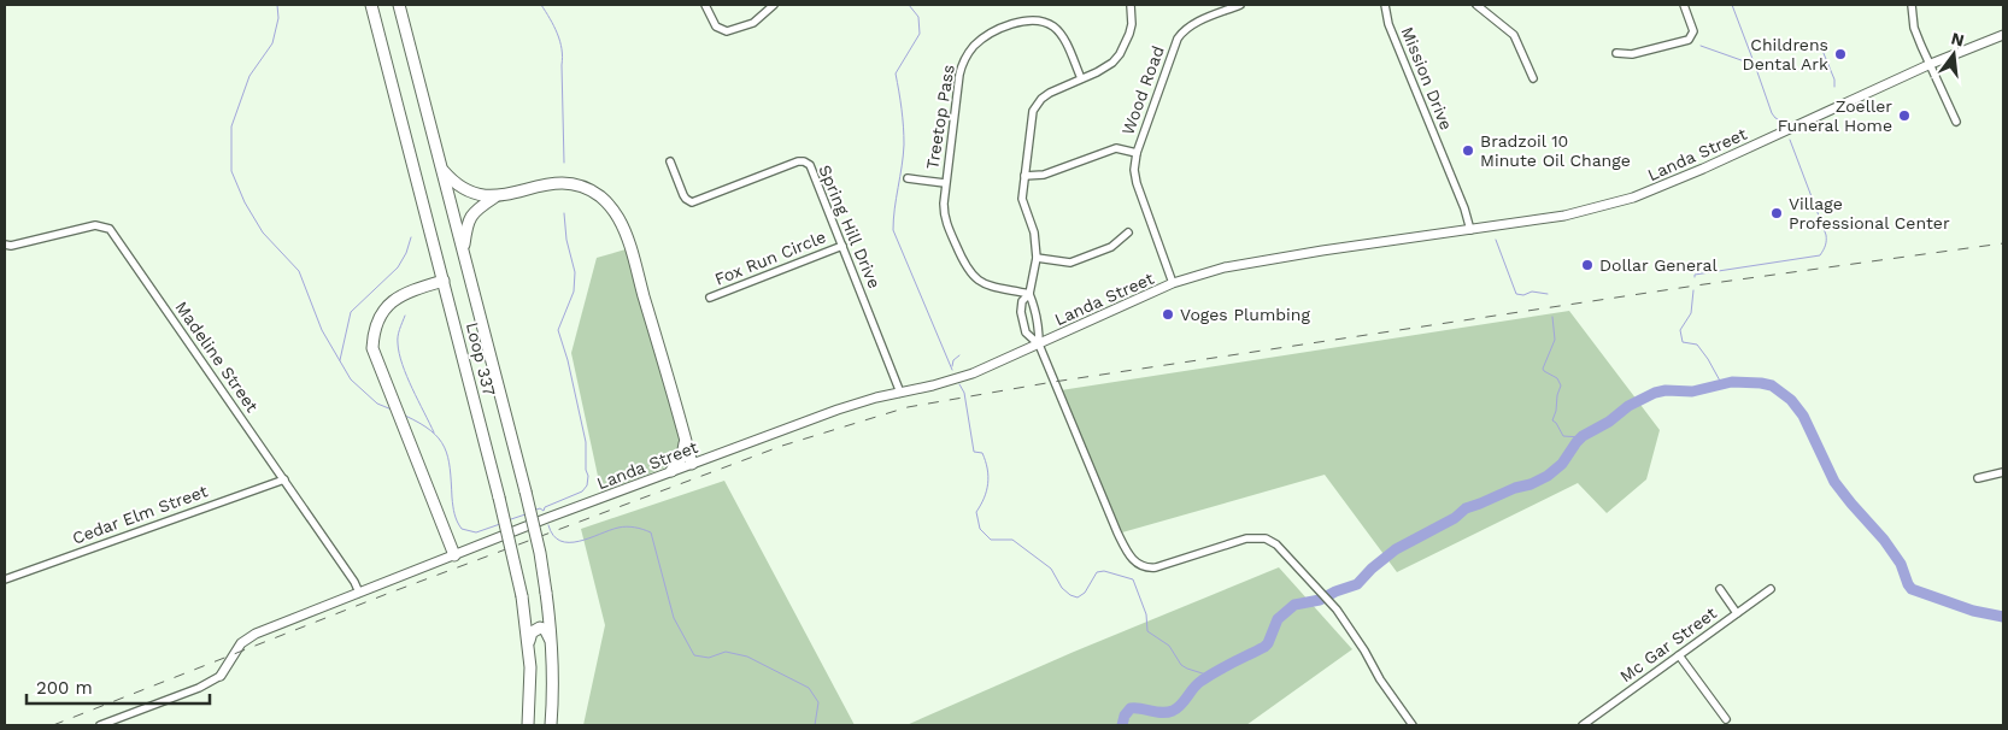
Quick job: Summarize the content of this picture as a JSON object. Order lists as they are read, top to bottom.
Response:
{
  "streets": {
    "main road": ["Loop 337"],
    "street": [
      "Mission Drive",
      "Wood Road",
      "Treetop Pass",
      "Landa Street",
      "Spring Hill Drive",
      "Fox Run Circle",
      "Madeline Street",
      "Cedar Elm Street",
      "Mc Gar Street"
    ]
  },
  "crossings": [
    ["Mission Drive", "Landa Street"],
    ["Wood Road", "Landa Street"],
    ["Landa Street", "Spring Hill Drive"],
    ["Landa Street", "Madeline Street"],
    ["Spring Hill Drive", "Fox Run Circle"],
    ["Madeline Street", "Cedar Elm Street"]
  ],
  "places": [
    "Childrens Dental Ark",
    "Zoeller Funeral Home",
    "Bradzoil 10 Minute Oil Change",
    "Village Professional Center",
    "Dollar General",
    "Voges Plumbing"
  ],
  "scale_bar": "200 m",
  "north": "top"
}
